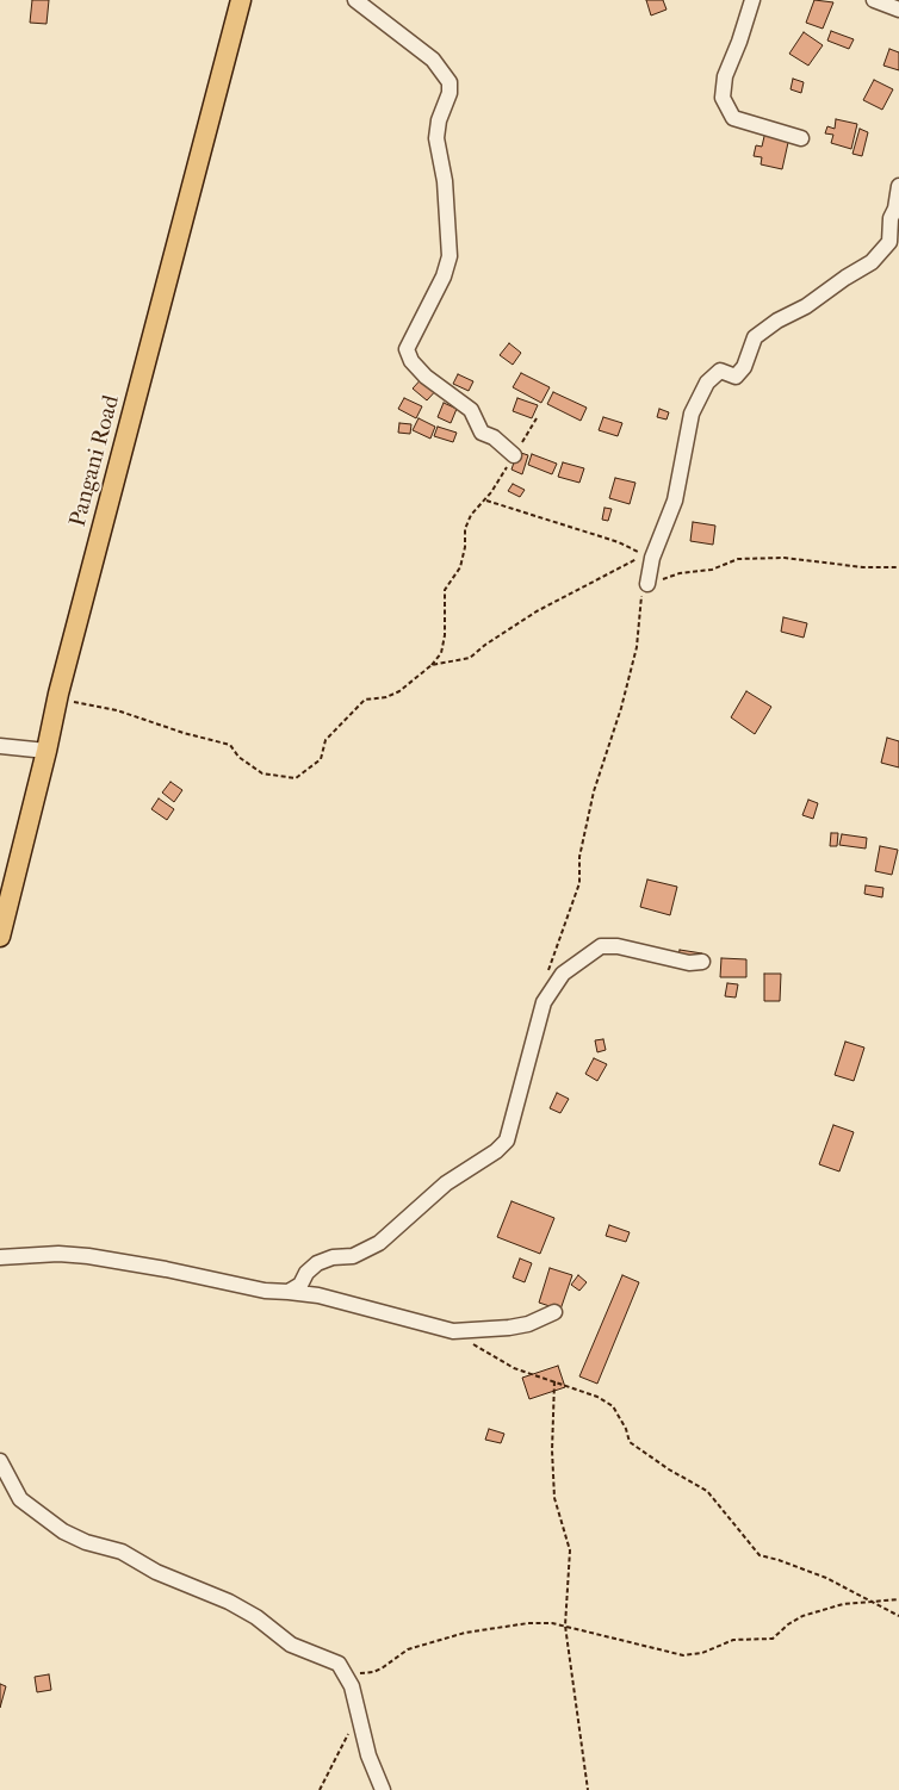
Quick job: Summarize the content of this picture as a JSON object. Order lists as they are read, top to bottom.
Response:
{
  "streets": {
    "main road": ["Pangani Road"]
  }
}
